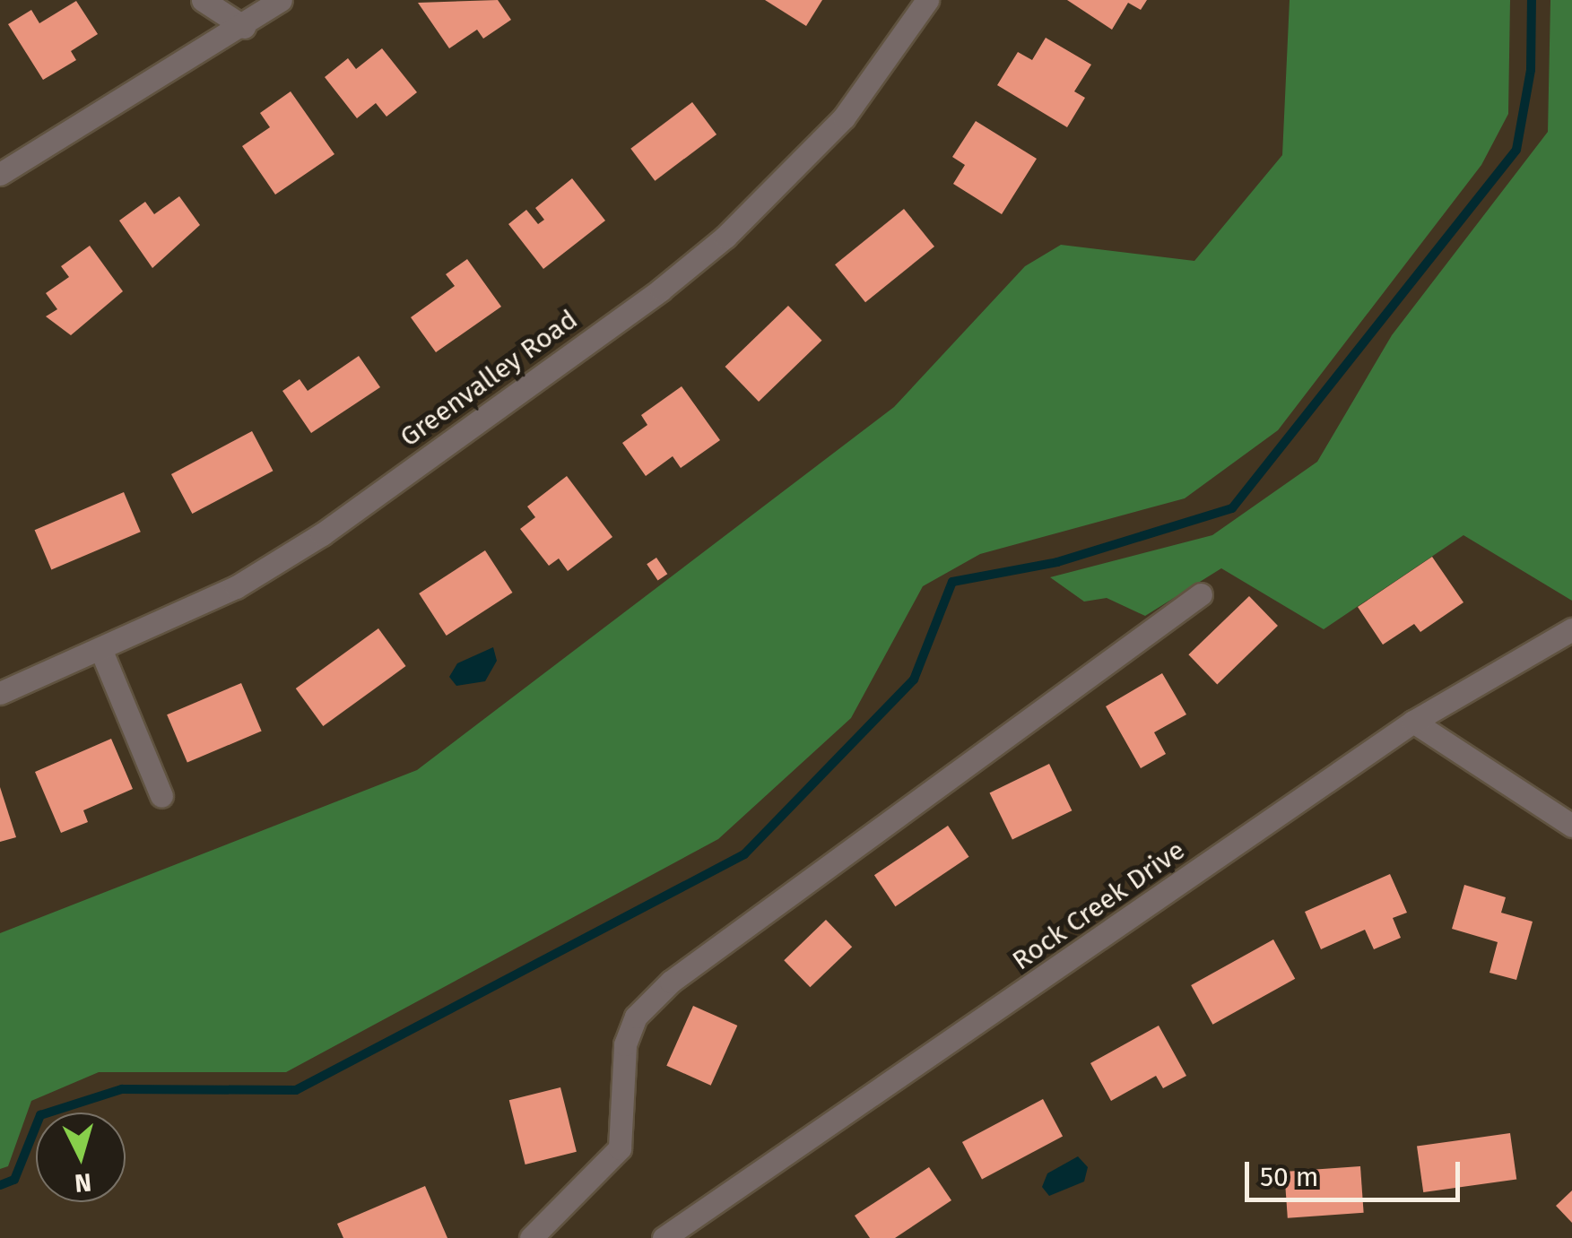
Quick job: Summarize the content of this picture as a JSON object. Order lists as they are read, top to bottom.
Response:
{
  "streets": {
    "street": ["Greenvalley Road", "Rock Creek Drive"]
  },
  "scale_bar": "50 m",
  "north": "bottom"
}
